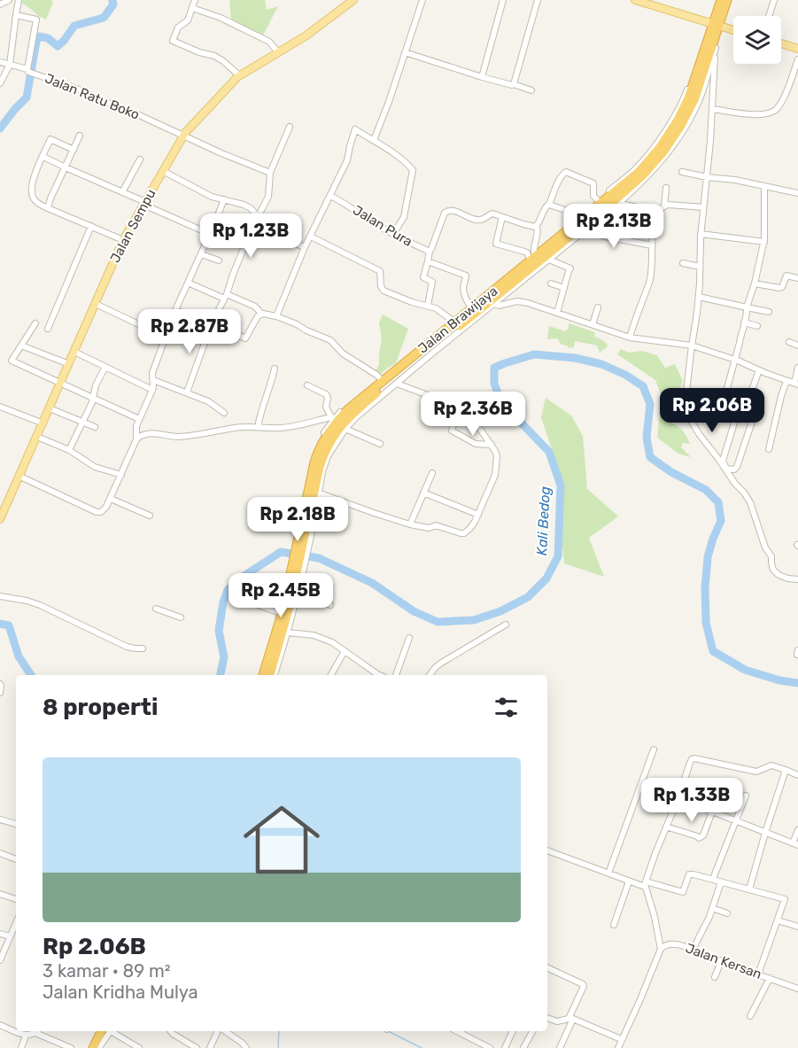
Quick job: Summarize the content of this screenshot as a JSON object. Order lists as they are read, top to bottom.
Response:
{
  "streets": {
    "highway": ["Jalan Brawijaya"],
    "main road": ["Jalan Sempu"],
    "street": ["Jalan Ratu Boko", "Jalan Pura", "Jalan Kersan"]
  },
  "crossings": [
    ["Jalan Ratu Boko", "Jalan Sempu"]
  ],
  "water": ["Kali Bedog"],
  "page": {
    "price": [
      "Rp 2.13B",
      "Rp 1.23B",
      "Rp 2.87B",
      "Rp 2.06B",
      "Rp 2.36B",
      "Rp 2.18B",
      "Rp 2.45B",
      "Rp 1.33B"
    ],
    "heading": "8 properti",
    "list": [
      {
        "name": "Rp 2.06B",
        "note": "3 kamar · 89 m² · Jalan Kridha Mulya"
      }
    ]
  }
}
